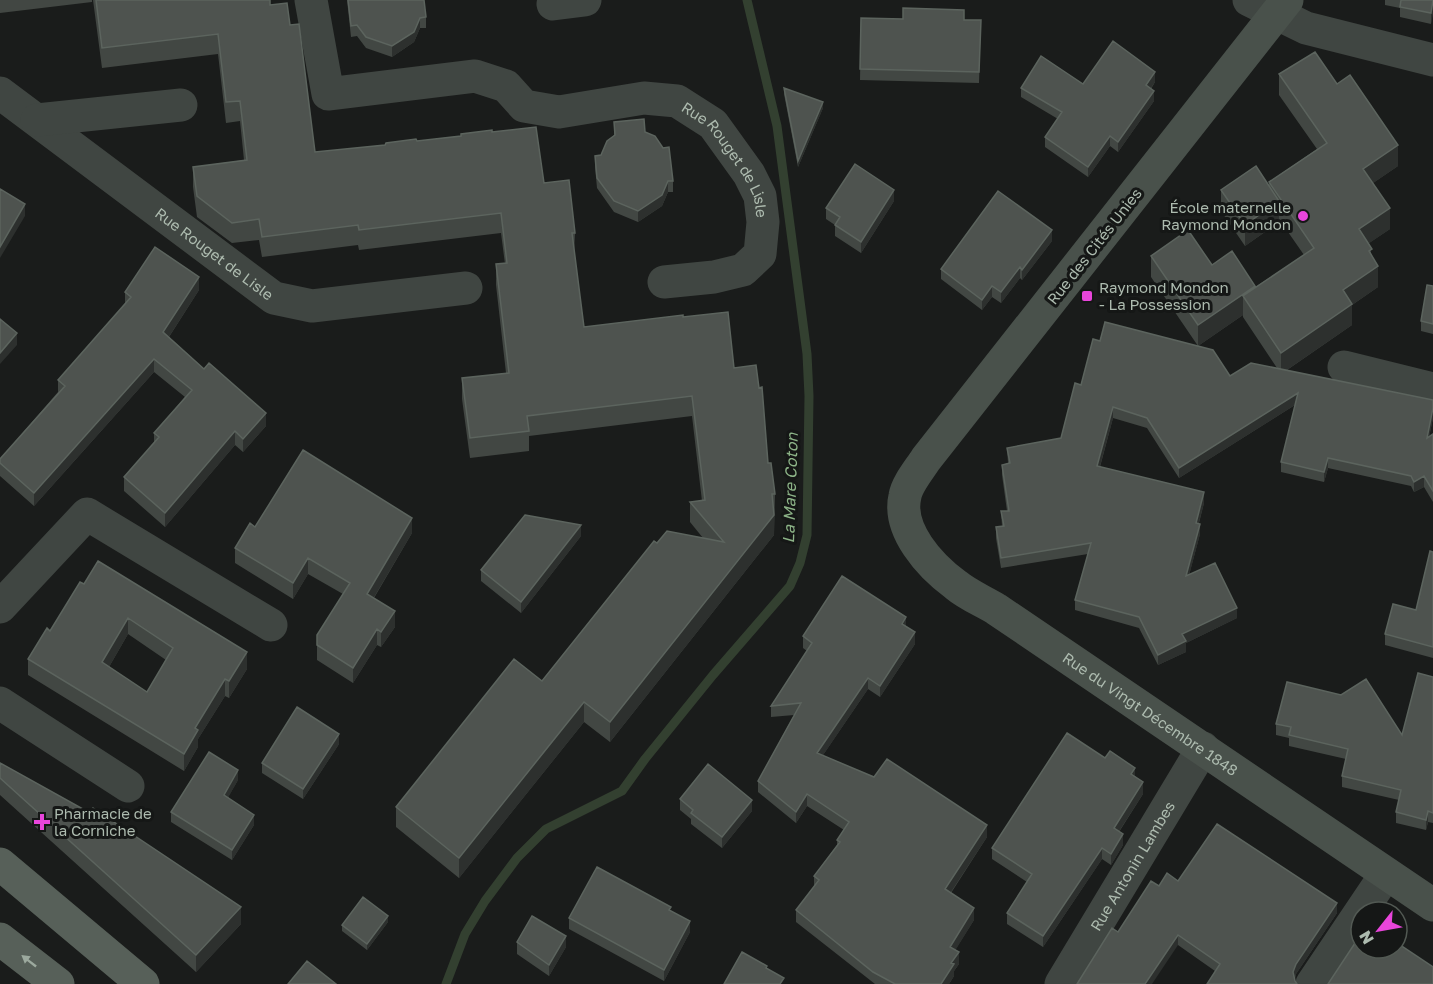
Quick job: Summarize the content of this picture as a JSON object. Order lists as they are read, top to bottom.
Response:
{
  "streets": {
    "street": [
      "Rue Rouget de Lisle",
      "Rue des Cités Unies",
      "Rue du Vingt Décembre 1848",
      "Rue Antonin Lambes"
    ]
  },
  "crossings": [
    ["Rue des Cités Unies", "Rue du Vingt Décembre 1848"],
    ["Rue du Vingt Décembre 1848", "Rue Antonin Lambes"]
  ],
  "water": ["La Mare Coton"],
  "places": {
    "other": ["École maternelle Raymond Mondon"],
    "transit": ["Raymond Mondon - La Possession"],
    "health": ["Pharmacie de la Corniche"]
  },
  "north": "bottom left"
}
